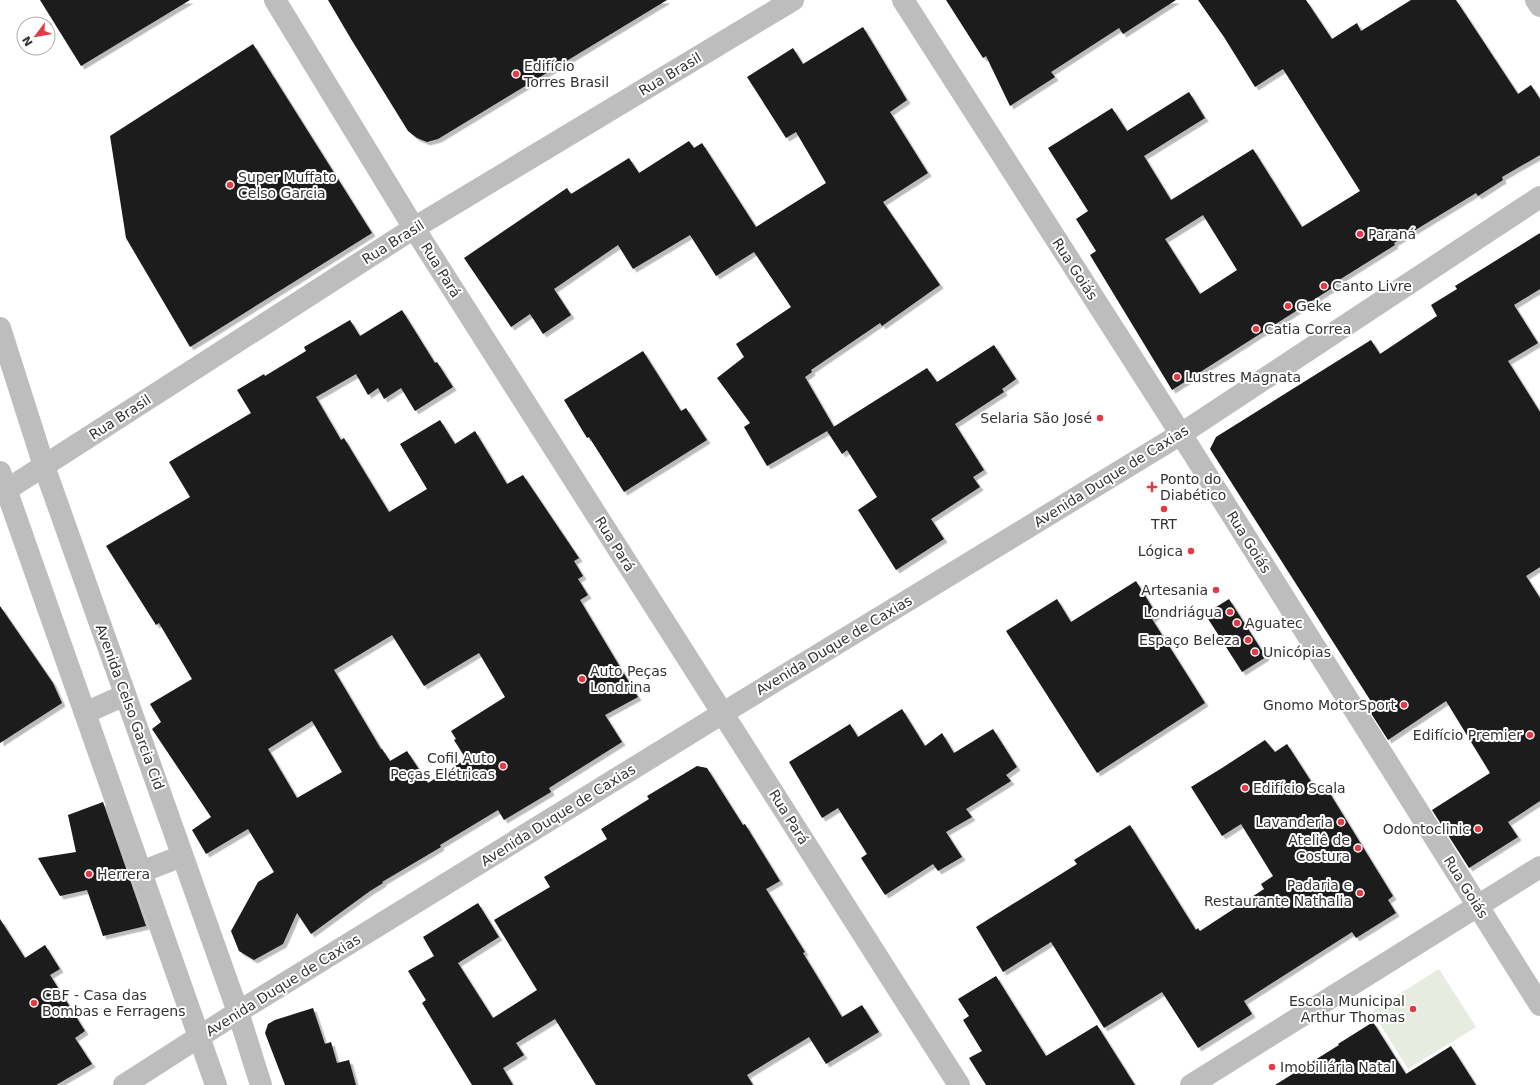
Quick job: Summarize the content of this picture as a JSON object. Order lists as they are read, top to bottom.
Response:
{
  "streets": {
    "main road": [
      "Rua Brasil",
      "Rua Goiás",
      "Rua Pará",
      "Avenida Duque de Caxias",
      "Avenida Celso Garcia Cid"
    ]
  },
  "crossings": [
    ["Rua Brasil", "Rua Pará"],
    ["Rua Brasil", "Avenida Celso Garcia Cid"],
    ["Rua Goiás", "Avenida Duque de Caxias"],
    ["Rua Pará", "Avenida Duque de Caxias"],
    ["Avenida Duque de Caxias", "Avenida Celso Garcia Cid"]
  ],
  "places": {
    "other": [
      "Edifício Torres Brasil",
      "Super Muffato Celso Garcia",
      "Paraná",
      "Canto Livre",
      "Geke",
      "Catia Correa",
      "Lustres Magnata",
      "Selaria São José",
      "TRT",
      "Lógica",
      "Artesania",
      "Londriágua",
      "Aguatec",
      "Espaço Beleza",
      "Unicópias",
      "Auto Peças Londrina",
      "Gnomo MotorSport",
      "Edifício Premier",
      "Cofil Auto Peças Elétricas",
      "Edifício Scala",
      "Lavanderia",
      "Odontoclinic",
      "Ateliê de Costura",
      "Herrera",
      "Padaria e Restaurante Nathalia",
      "CBF - Casa das Bombas e Ferragens",
      "Escola Municipal Arthur Thomas",
      "Imobiliária Natal"
    ],
    "health": ["Ponto do Diabético"]
  },
  "north": "bottom left"
}
